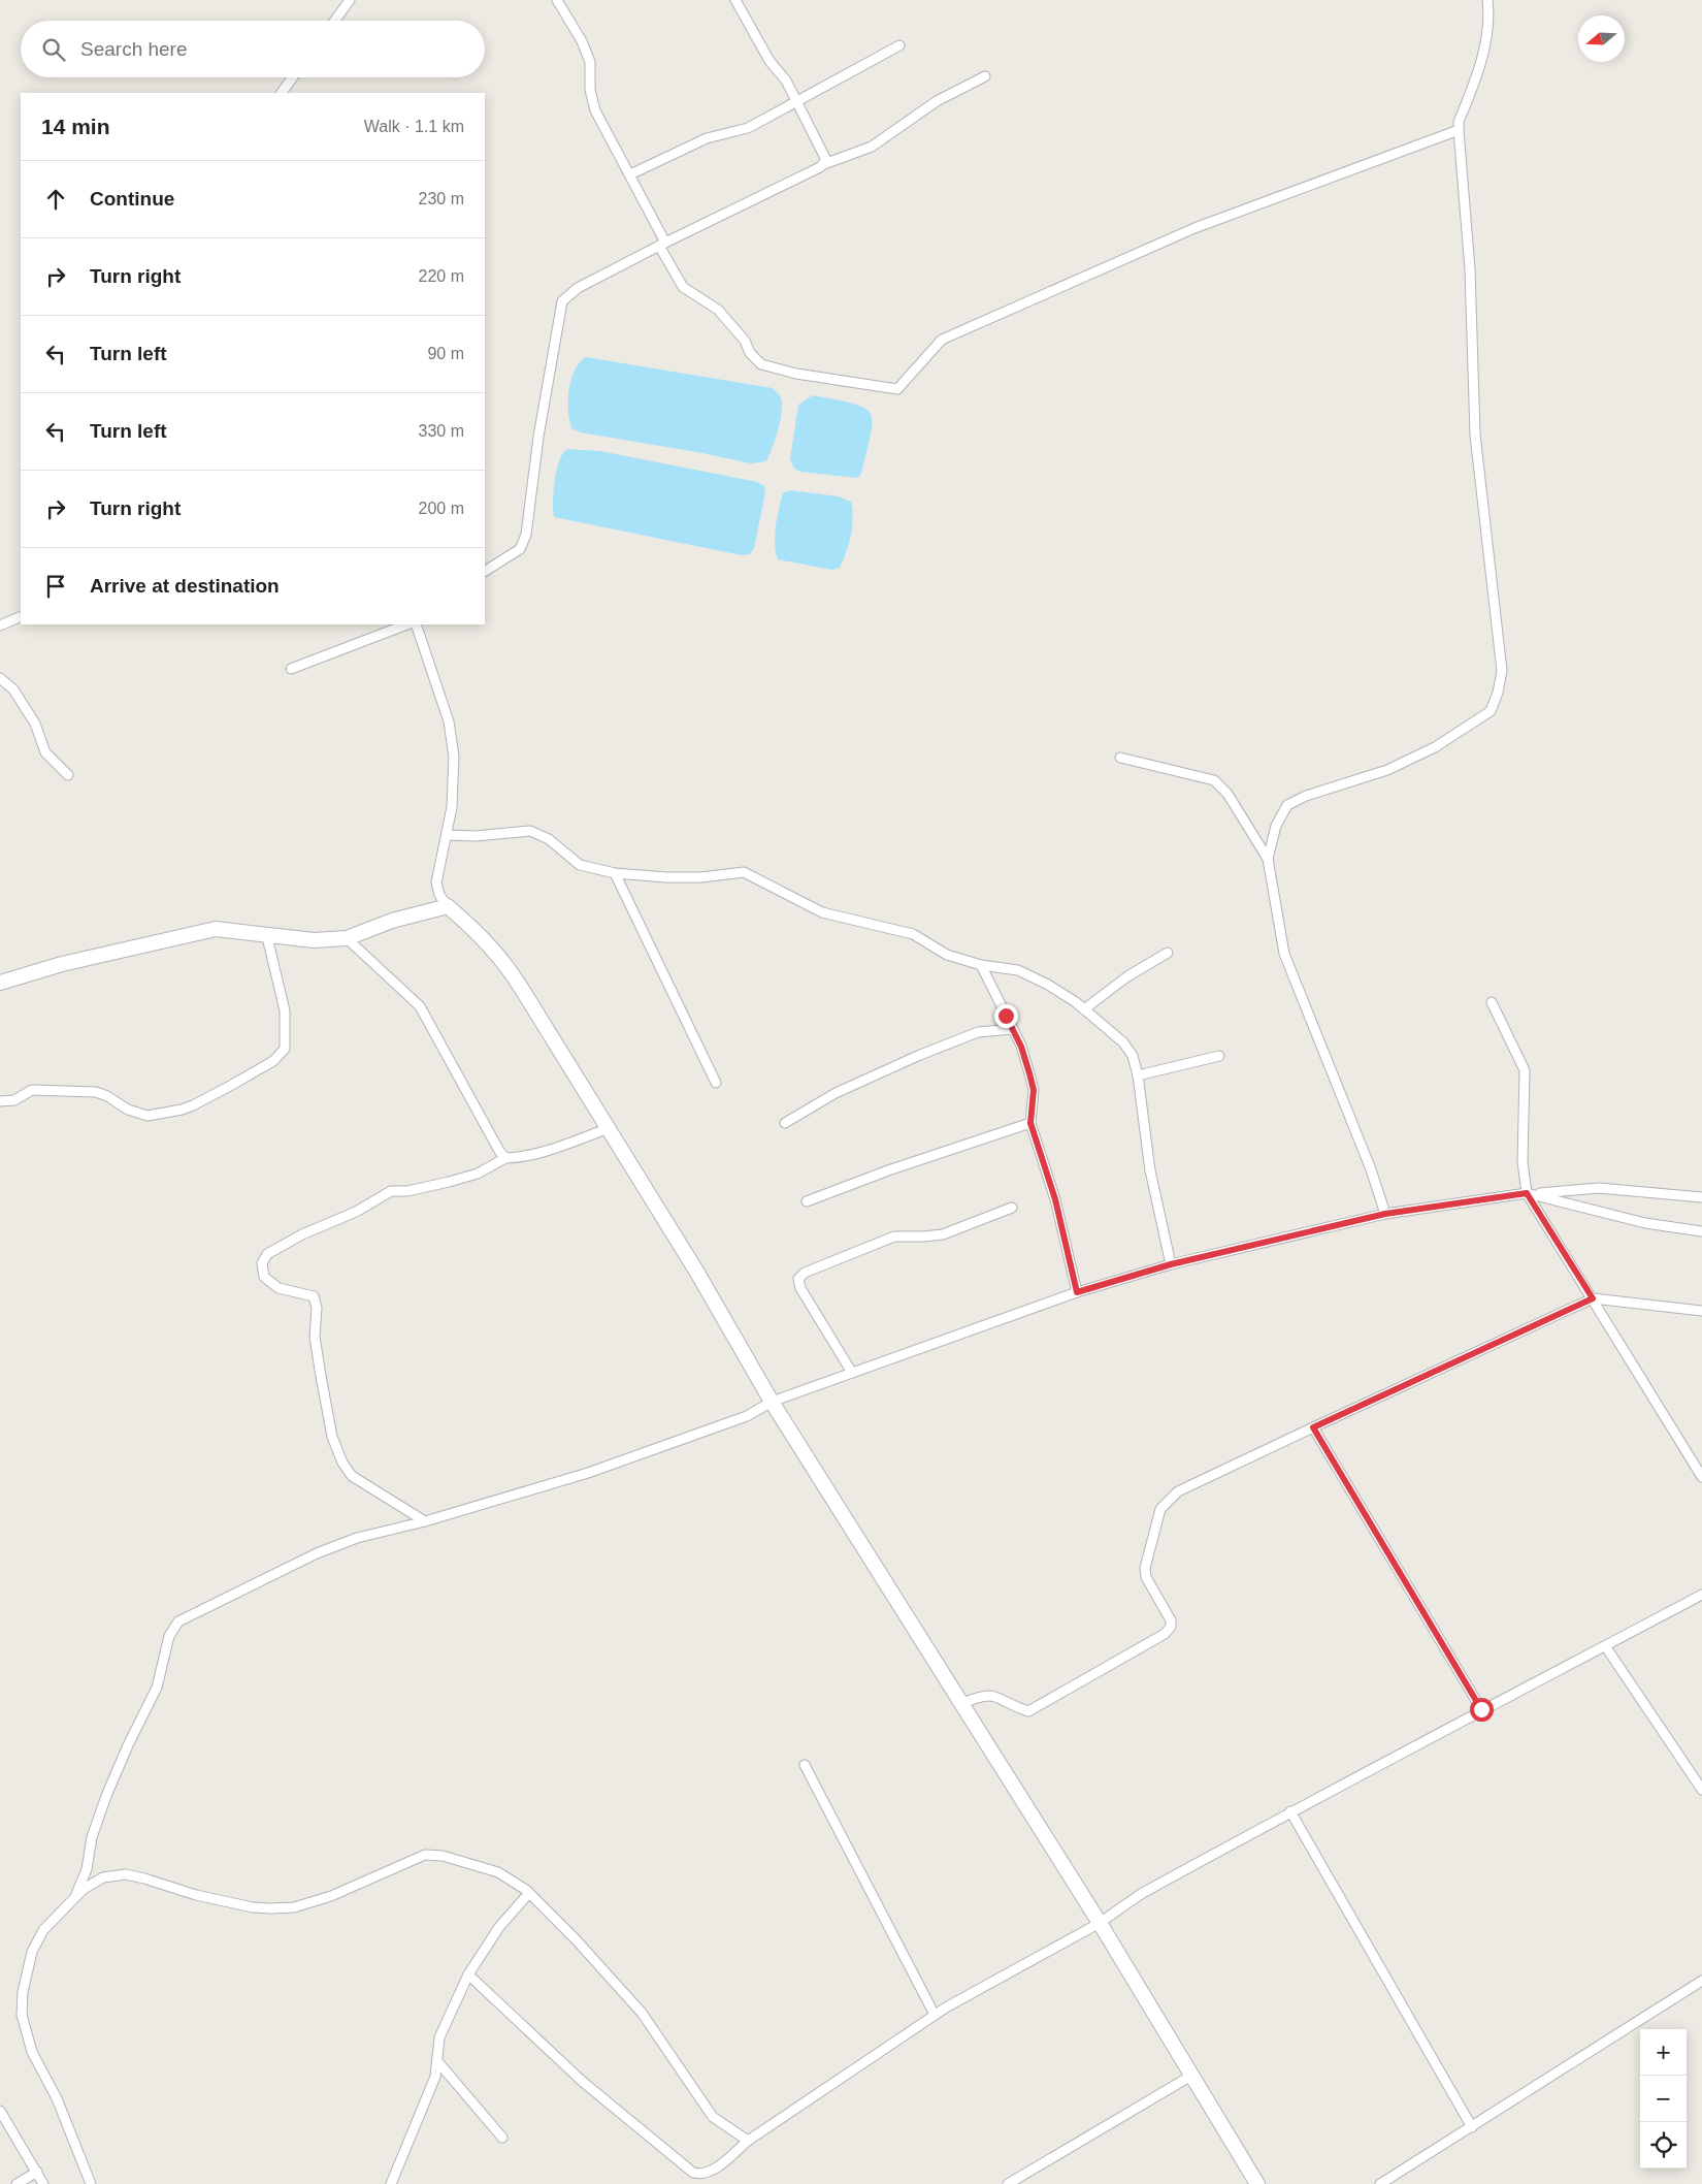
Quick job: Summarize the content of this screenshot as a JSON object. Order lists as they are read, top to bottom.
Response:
{
  "north": "left",
  "page": {
    "search": "Search here",
    "heading": ["14 min", "Walk · 1.1 km"],
    "list": [
      ["Continue", "230 m"],
      ["Turn right", "220 m"],
      ["Turn left", "90 m"],
      ["Turn left", "330 m"],
      ["Turn right", "200 m"],
      "Arrive at destination"
    ],
    "map_buttons": ["+", "−"]
  }
}
